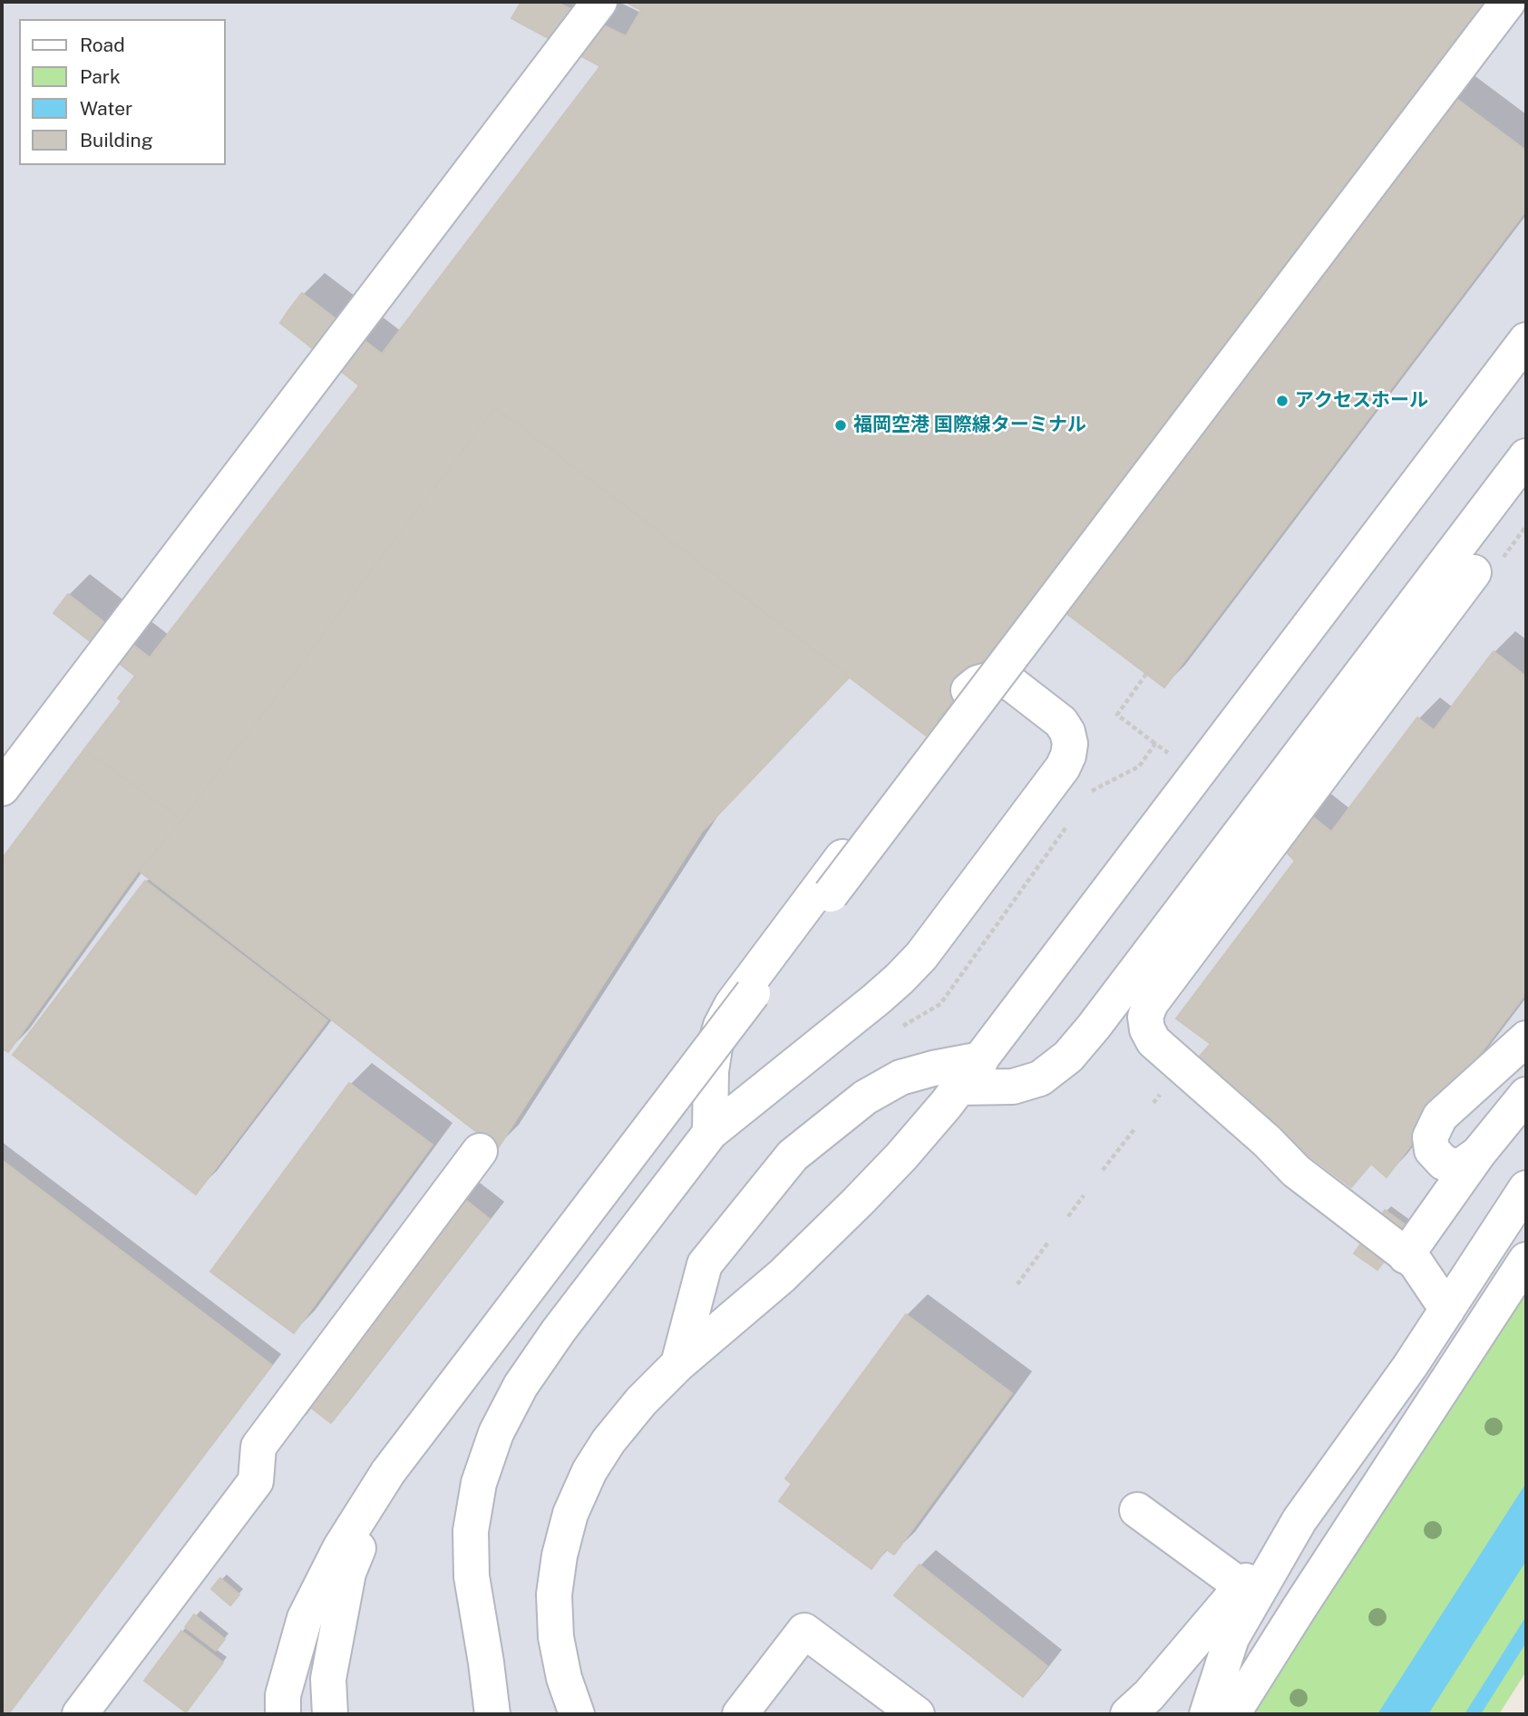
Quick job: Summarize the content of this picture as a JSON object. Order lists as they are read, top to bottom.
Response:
{
  "places": ["アクセスホール", "福岡空港 国際線ターミナル"],
  "legend": [
    "Road",
    "Park",
    "Water",
    "Building"
  ]
}
